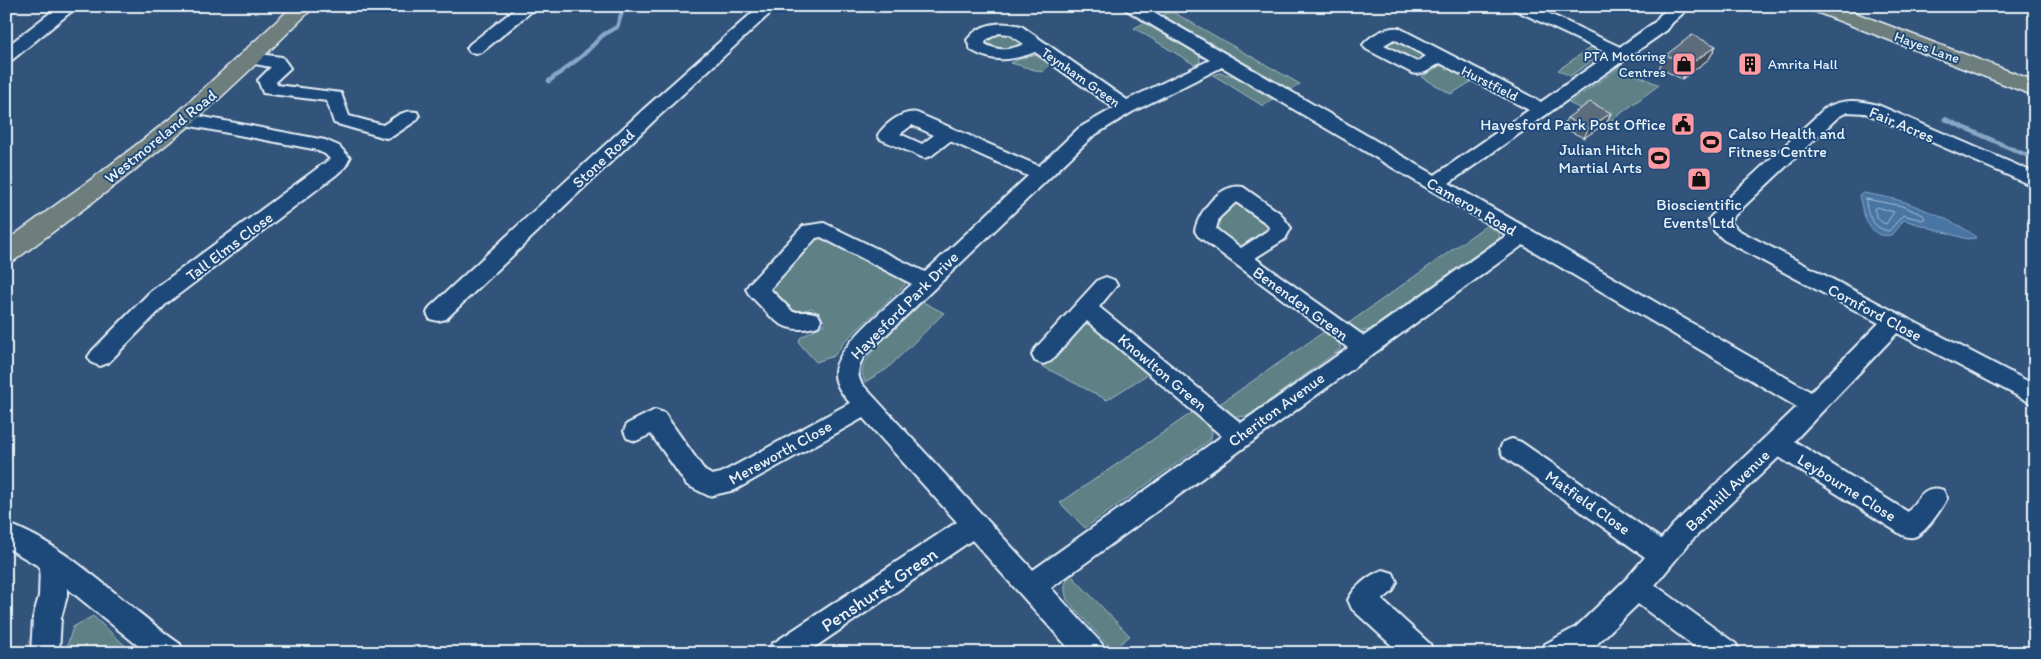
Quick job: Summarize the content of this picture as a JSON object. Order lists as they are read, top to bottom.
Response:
{
  "streets": {
    "main road": ["Hayes Lane", "Westmoreland Road"],
    "street": [
      "Teynham Green",
      "Hurstfield",
      "Fair Acres",
      "Stone Road",
      "Cameron Road",
      "Tall Elms Close",
      "Benenden Green",
      "Hayesford Park Drive",
      "Cornford Close",
      "Knowlton Green",
      "Cheriton Avenue",
      "Mereworth Close",
      "Leybourne Close",
      "Barnhill Avenue",
      "Matfield Close",
      "Penshurst Green"
    ]
  },
  "crossings": [
    ["Teynham Green", "Hayesford Park Drive"],
    ["Fair Acres", "Cornford Close"],
    ["Westmoreland Road", "Tall Elms Close"],
    ["Cameron Road", "Hayesford Park Drive"],
    ["Cameron Road", "Cheriton Avenue"],
    ["Cameron Road", "Barnhill Avenue"],
    ["Benenden Green", "Cheriton Avenue"],
    ["Hayesford Park Drive", "Cheriton Avenue"],
    ["Hayesford Park Drive", "Mereworth Close"],
    ["Hayesford Park Drive", "Penshurst Green"],
    ["Cornford Close", "Barnhill Avenue"],
    ["Knowlton Green", "Cheriton Avenue"],
    ["Leybourne Close", "Barnhill Avenue"],
    ["Barnhill Avenue", "Matfield Close"]
  ],
  "places": {
    "shop": ["PTA Motoring Centres", "Bioscientific Events Ltd"],
    "building": ["Amrita Hall"],
    "public building": ["Hayesford Park Post Office"],
    "sports": ["Calso Health and Fitness Centre", "Julian Hitch Martial Arts"]
  }
}
